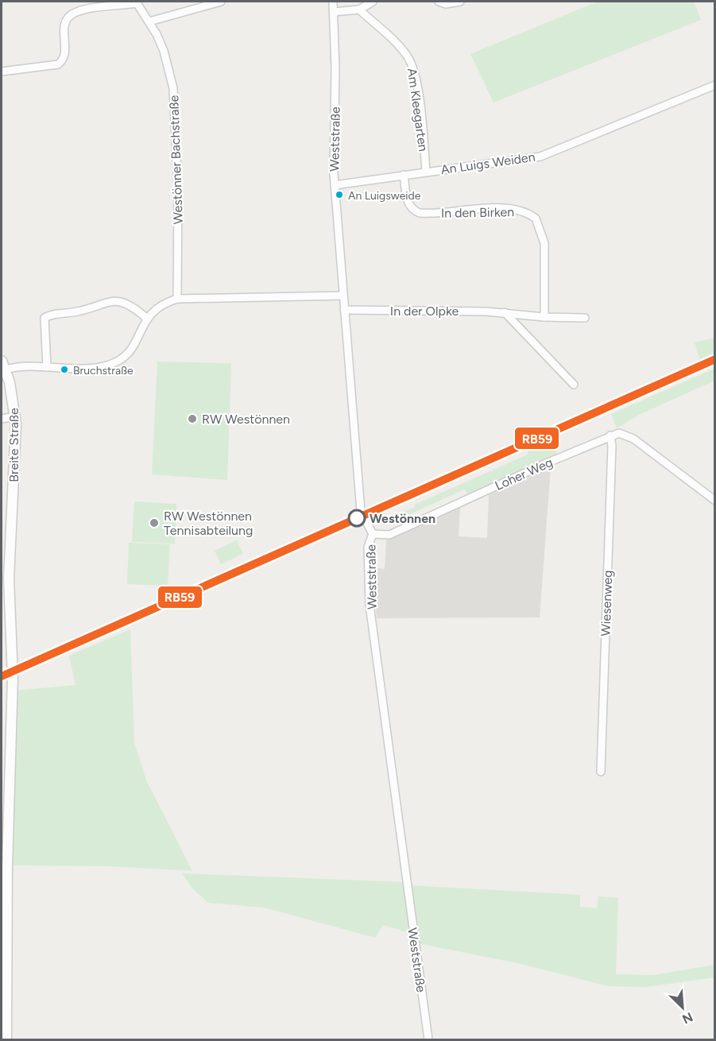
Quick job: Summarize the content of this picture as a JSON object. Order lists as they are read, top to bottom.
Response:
{
  "streets": {
    "street": [
      "Am Kleegarten",
      "Weststraße",
      "Westönner Bachstraße",
      "An Luigs Weiden",
      "In den Birken",
      "In der Olpke",
      "Breite Straße",
      "Loher Weg",
      "Wiesenweg"
    ]
  },
  "crossings": [
    ["Am Kleegarten", "An Luigs Weiden"],
    ["Weststraße", "An Luigs Weiden"],
    ["Weststraße", "In der Olpke"],
    ["Weststraße", "Loher Weg"],
    ["An Luigs Weiden", "In den Birken"],
    ["In den Birken", "In der Olpke"],
    ["Loher Weg", "Wiesenweg"]
  ],
  "places": [
    "An Luigsweide",
    "Bruchstraße",
    "RW Westönnen",
    "Westönnen",
    "RW Westönnen Tennisabteilung"
  ],
  "lines": ["transit line RB59"],
  "north": "bottom right"
}
